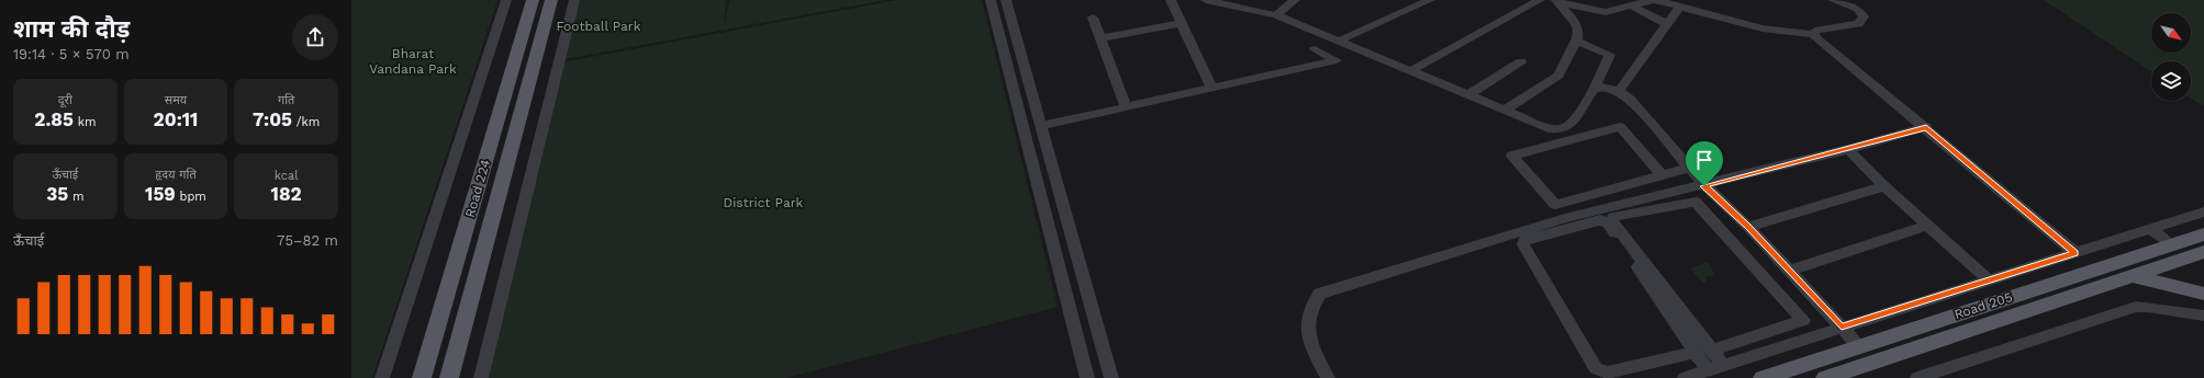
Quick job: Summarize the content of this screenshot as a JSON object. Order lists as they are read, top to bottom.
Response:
{
  "streets": {
    "main road": ["Road 224", "Road 205"]
  },
  "parks": ["Football Park", "Bharat Vandana Park", "District Park"],
  "north": "bottom right",
  "page": {
    "heading": ["शाम की दौड़", "19:14 · 5 × 570 m"],
    "stats": [
      ["दूरी", "2.85 km"],
      ["समय", "20:11"],
      ["गति", "7:05 /km"],
      ["ऊँचाई", "35 m"],
      ["हृदय गति", "159 bpm"],
      ["kcal", "182"]
    ],
    "chart": ["ऊँचाई", "75–82 m"]
  }
}
